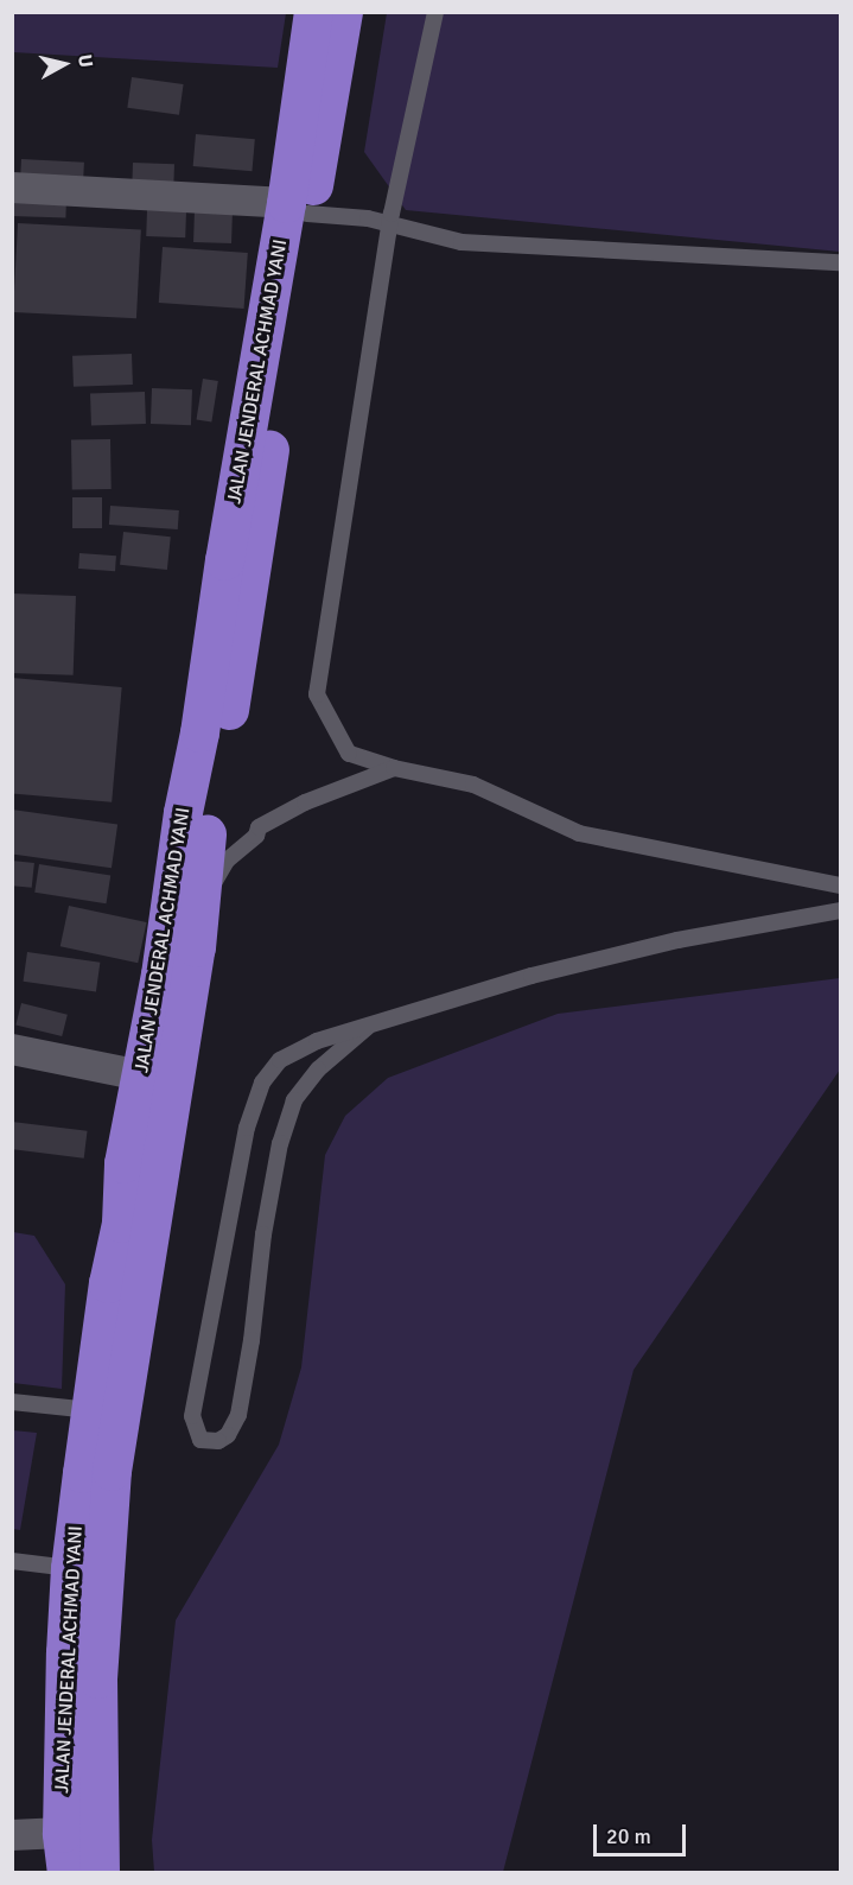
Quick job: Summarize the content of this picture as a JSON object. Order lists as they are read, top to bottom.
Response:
{
  "streets": {
    "highway": ["JALAN JENDERAL ACHMAD YANI"]
  },
  "scale_bar": "20 m",
  "north": "right"
}
